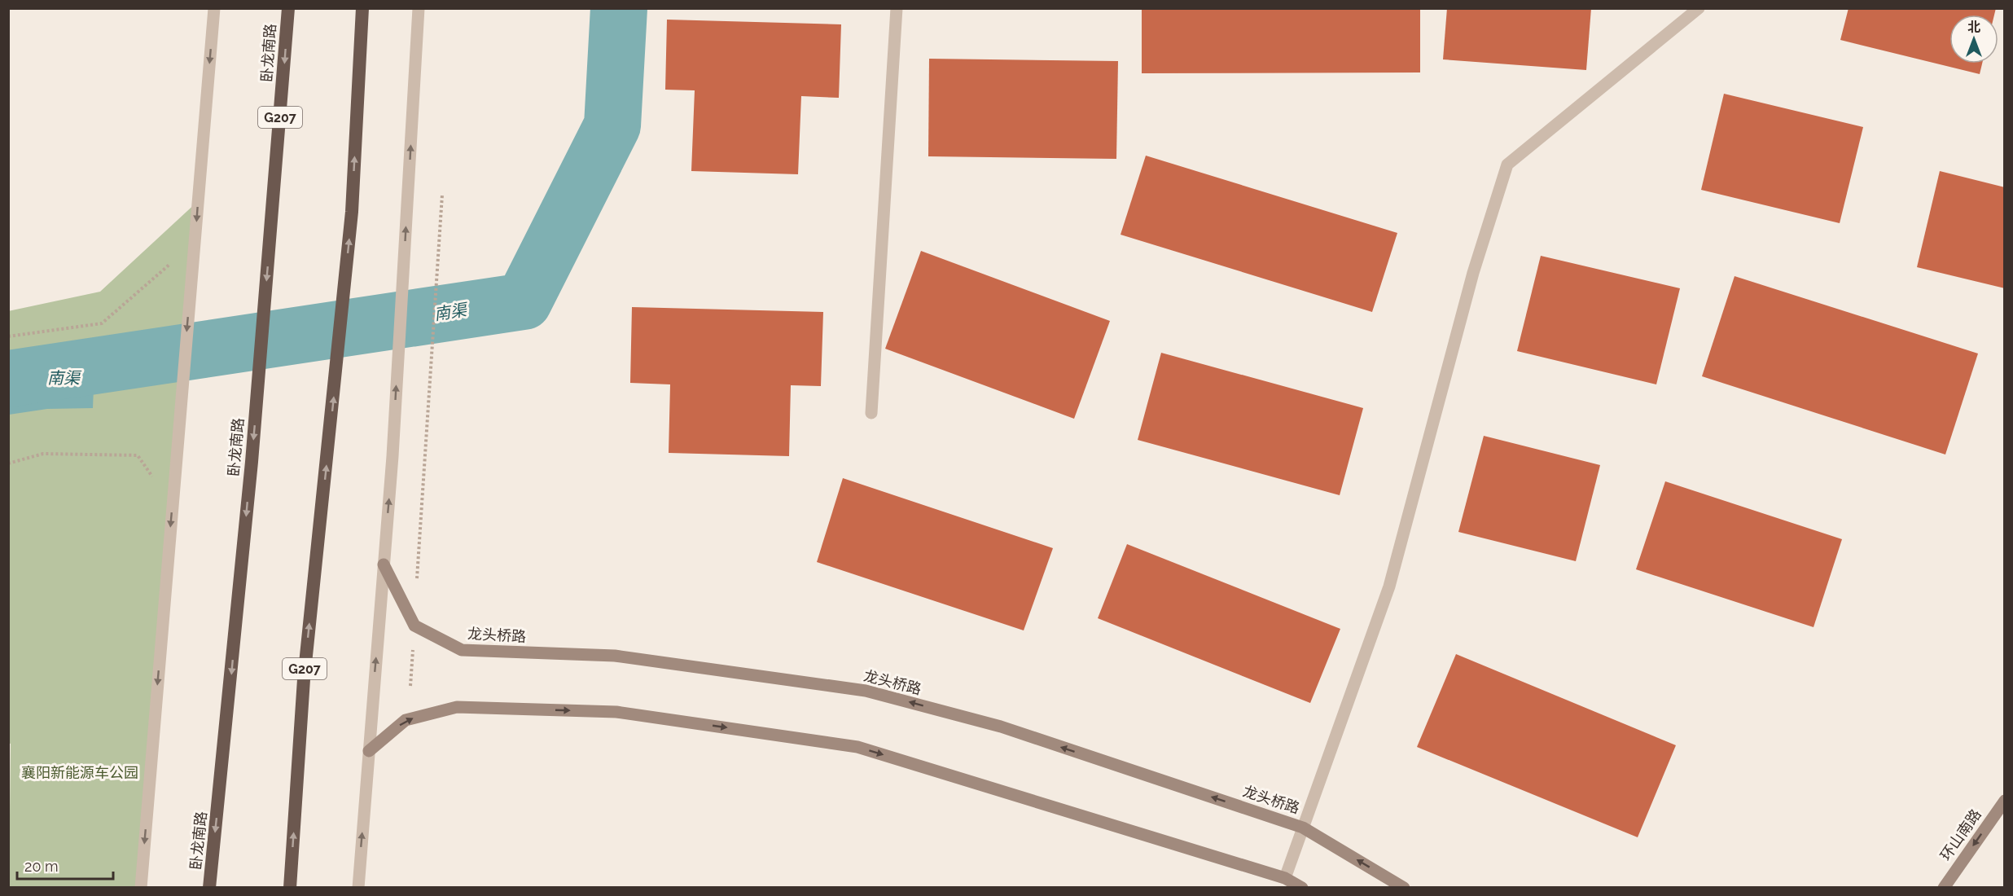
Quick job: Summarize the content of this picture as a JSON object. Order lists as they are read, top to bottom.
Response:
{
  "streets": {
    "highway": ["卧龙南路", "G207"],
    "main road": ["龙头桥路", "环山南路"]
  },
  "one_way": ["环山南路"],
  "water": ["南渠"],
  "parks": ["襄阳新能源车公园"],
  "scale_bar": "20 m",
  "north": "top"
}
